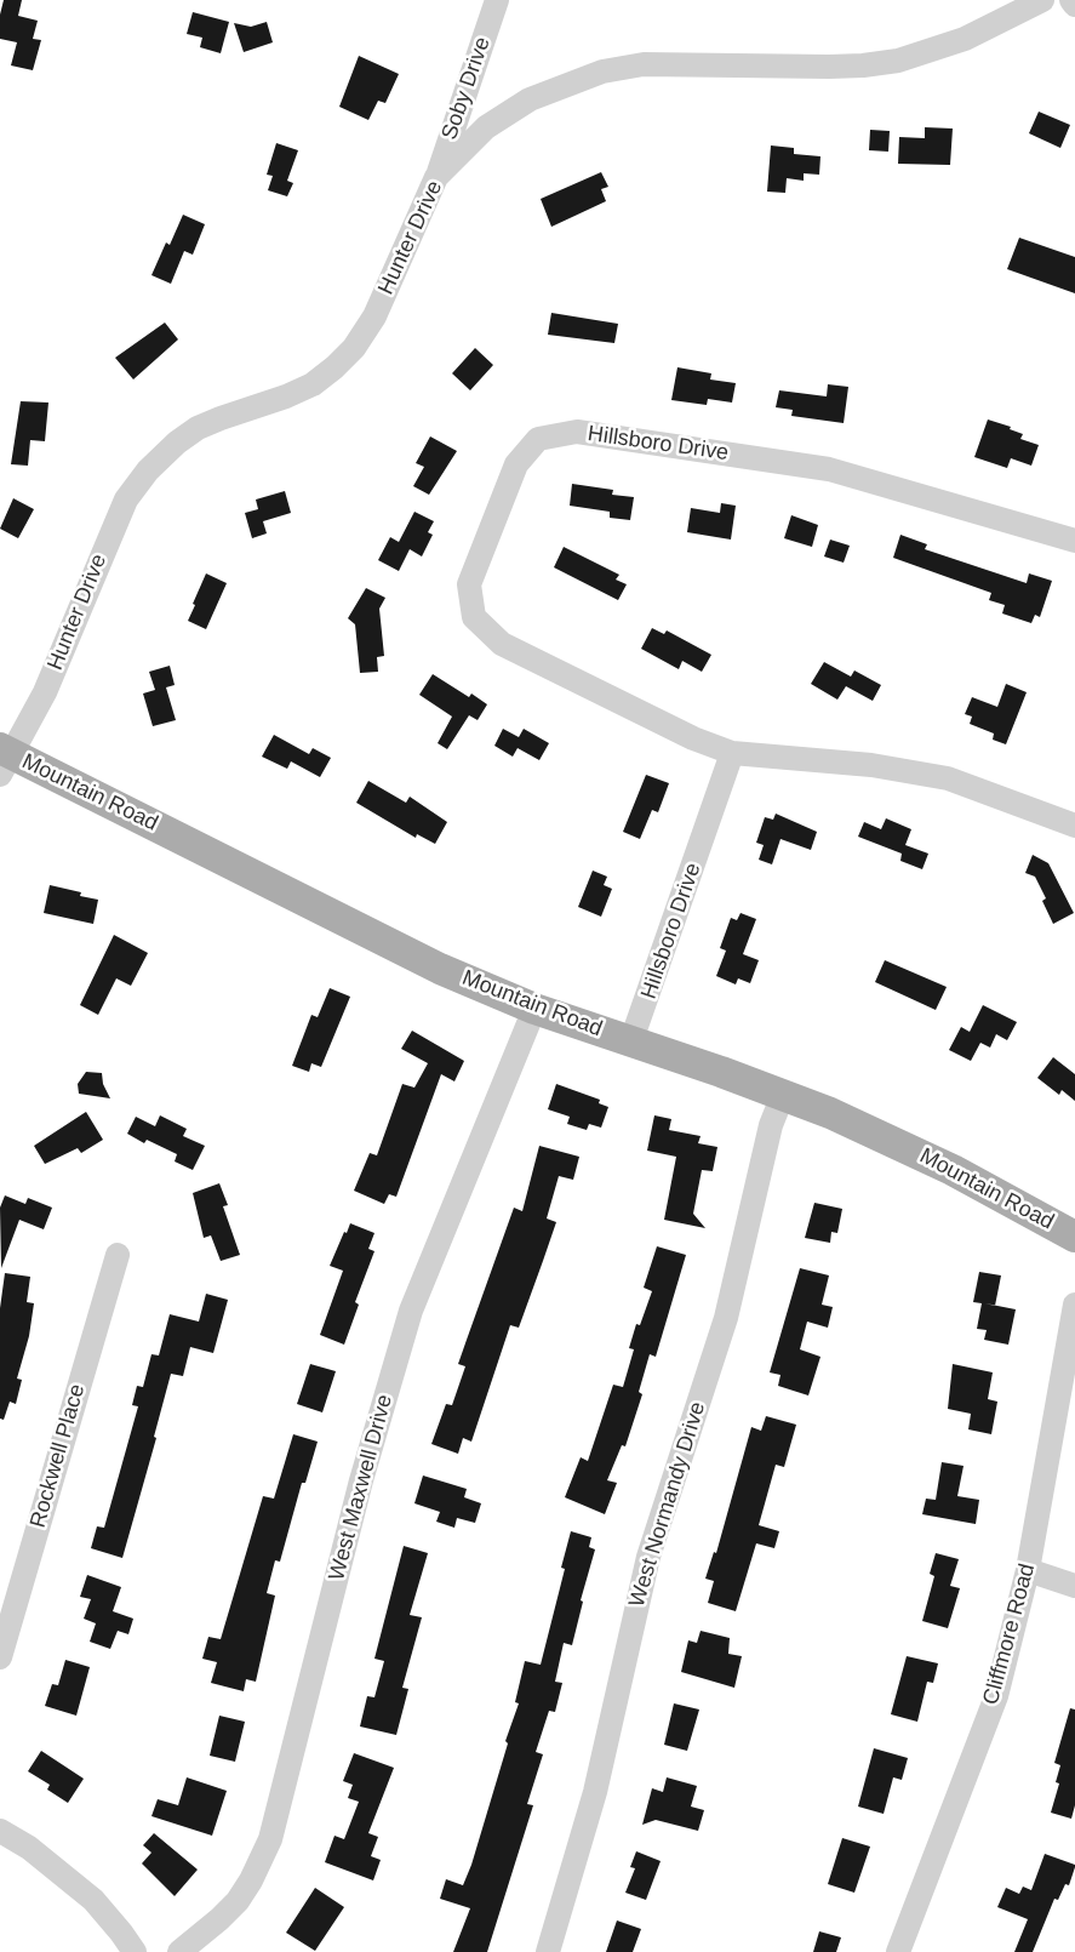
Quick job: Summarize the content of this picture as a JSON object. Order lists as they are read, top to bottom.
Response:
{
  "streets": {
    "main road": ["Mountain Road"],
    "street": [
      "Soby Drive",
      "Hunter Drive",
      "Hillsboro Drive",
      "Rockwell Place",
      "West Maxwell Drive",
      "West Normandy Drive",
      "Cliffmore Road"
    ]
  },
  "crossings": [
    ["Soby Drive", "Hunter Drive"],
    ["Hunter Drive", "Mountain Road"],
    ["Hillsboro Drive", "Mountain Road"],
    ["Mountain Road", "West Maxwell Drive"],
    ["Mountain Road", "West Normandy Drive"]
  ]
}
